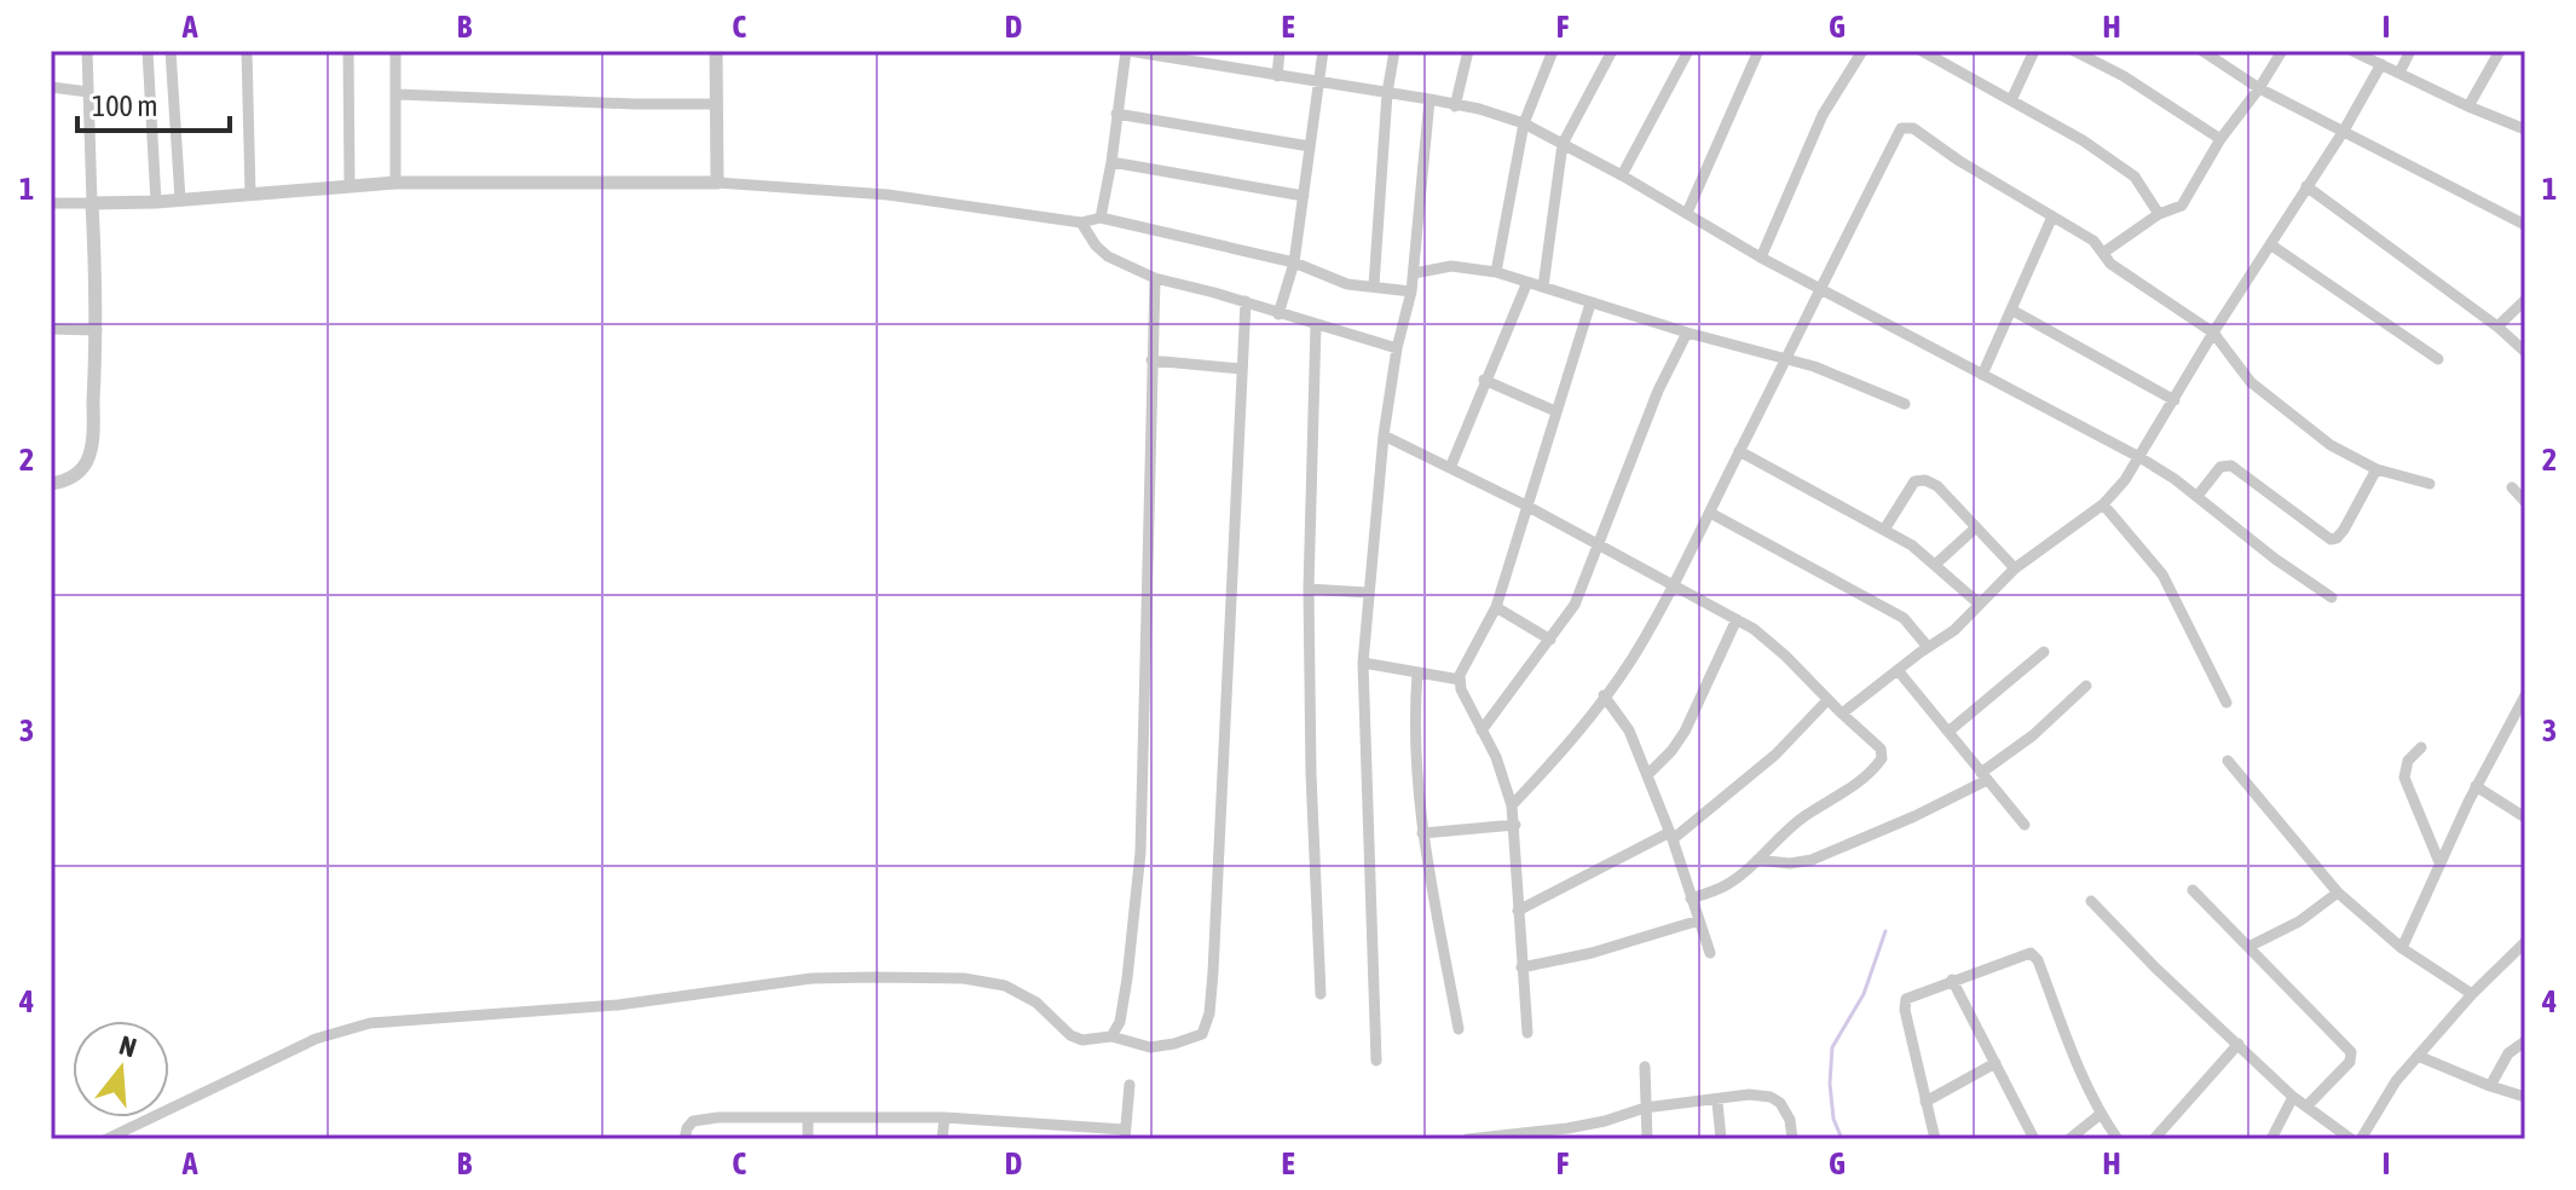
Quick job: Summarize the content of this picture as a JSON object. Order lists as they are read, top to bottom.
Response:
{
  "scale_bar": "100 m",
  "north": "top",
  "grid": {
    "columns": [
      "A",
      "B",
      "C",
      "D",
      "E",
      "F",
      "G",
      "H",
      "I"
    ],
    "rows": [
      "1",
      "2",
      "3",
      "4"
    ]
  }
}
